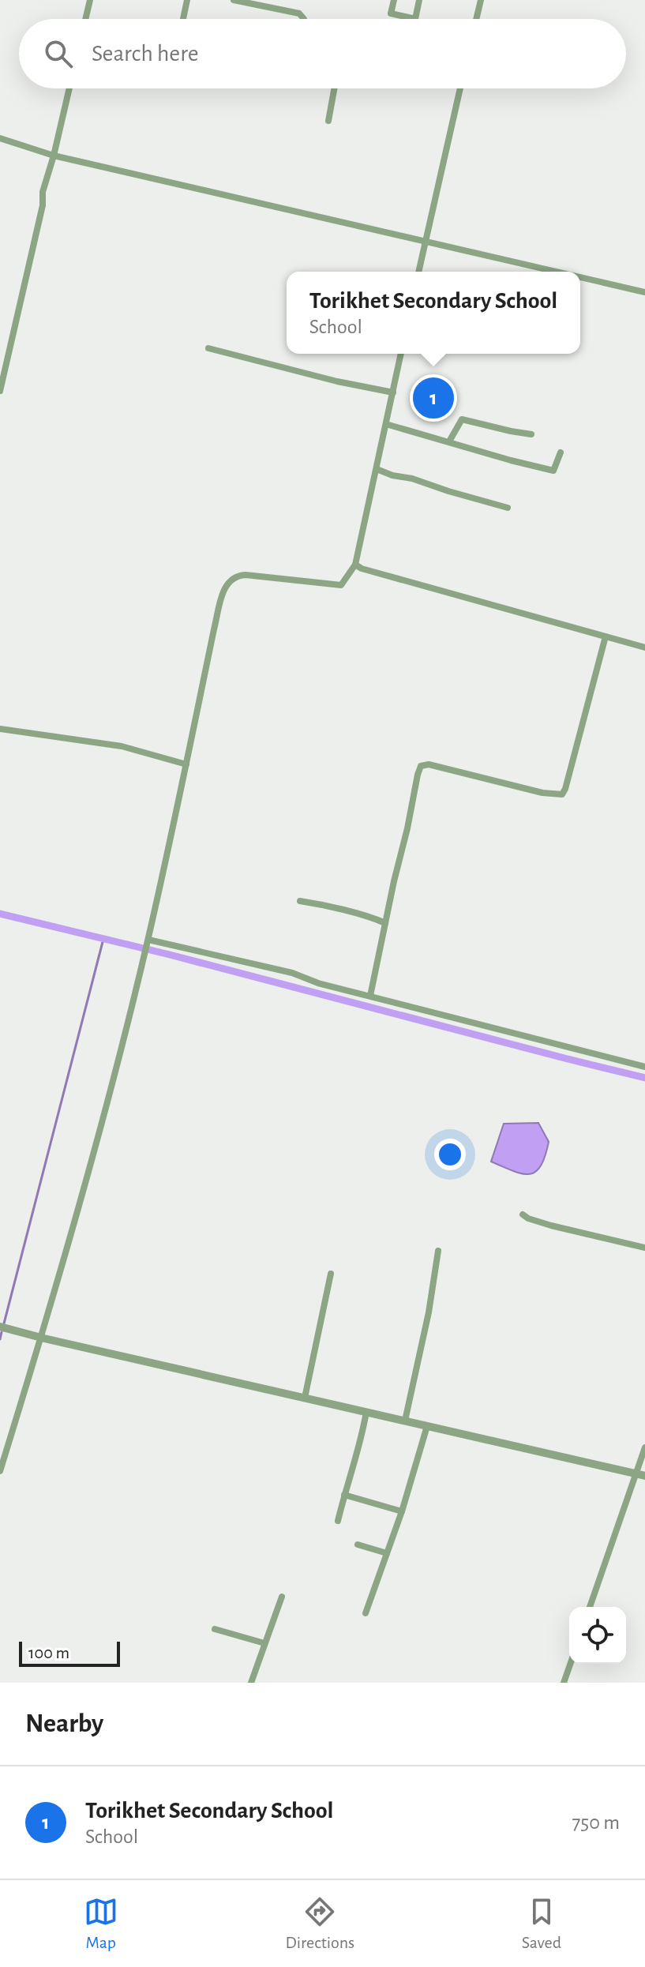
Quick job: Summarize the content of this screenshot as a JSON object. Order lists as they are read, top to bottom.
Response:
{
  "scale_bar": "100 m",
  "page": {
    "search": "Search here",
    "popup": ["Torikhet Secondary School", "School"],
    "pins": "1",
    "scale": "100 m",
    "heading": "Nearby",
    "list": [
      {
        "mark": "1",
        "name": "Torikhet Secondary School",
        "note": "School",
        "value": "750 m"
      }
    ],
    "nav": ["Map", "Directions", "Saved"]
  }
}
